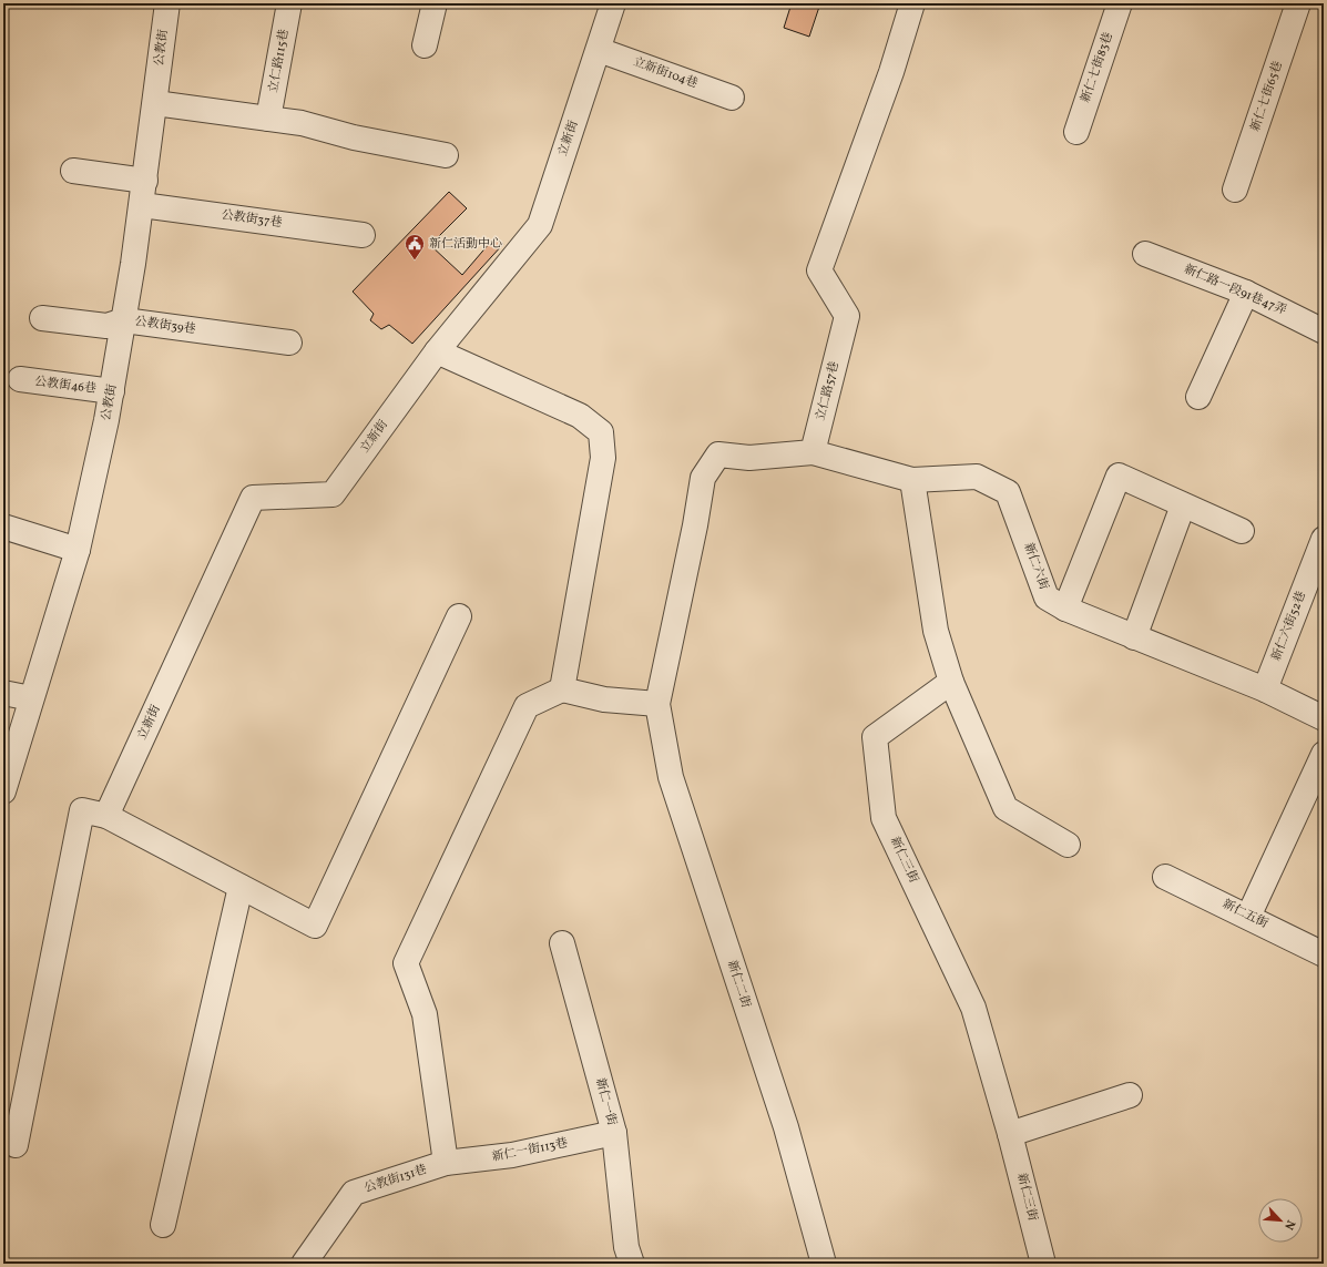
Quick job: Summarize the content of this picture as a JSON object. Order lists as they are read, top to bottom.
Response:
{
  "streets": {
    "street": [
      "公教街",
      "立仁路115巷",
      "新仁七街83巷",
      "立新街104巷",
      "新仁七街65巷",
      "立新街",
      "公教街37巷",
      "新仁路一段91巷47弄",
      "公教街39巷",
      "公教街46巷",
      "立仁路57巷",
      "新仁六街",
      "新仁六街52巷",
      "新仁三街",
      "新仁五街",
      "新仁二街",
      "新仁一街",
      "新仁一街113巷",
      "公教街131巷"
    ]
  },
  "crossings": [
    ["公教街", "公教街37巷"],
    ["公教街", "公教街39巷"],
    ["公教街", "公教街46巷"],
    ["立新街104巷", "立新街"],
    ["立仁路57巷", "新仁六街"],
    ["新仁六街", "新仁六街52巷"],
    ["新仁一街", "新仁一街113巷"],
    ["新仁一街113巷", "公教街131巷"]
  ],
  "places": {
    "public building": ["新仁活動中心"]
  },
  "north": "bottom right"
}
